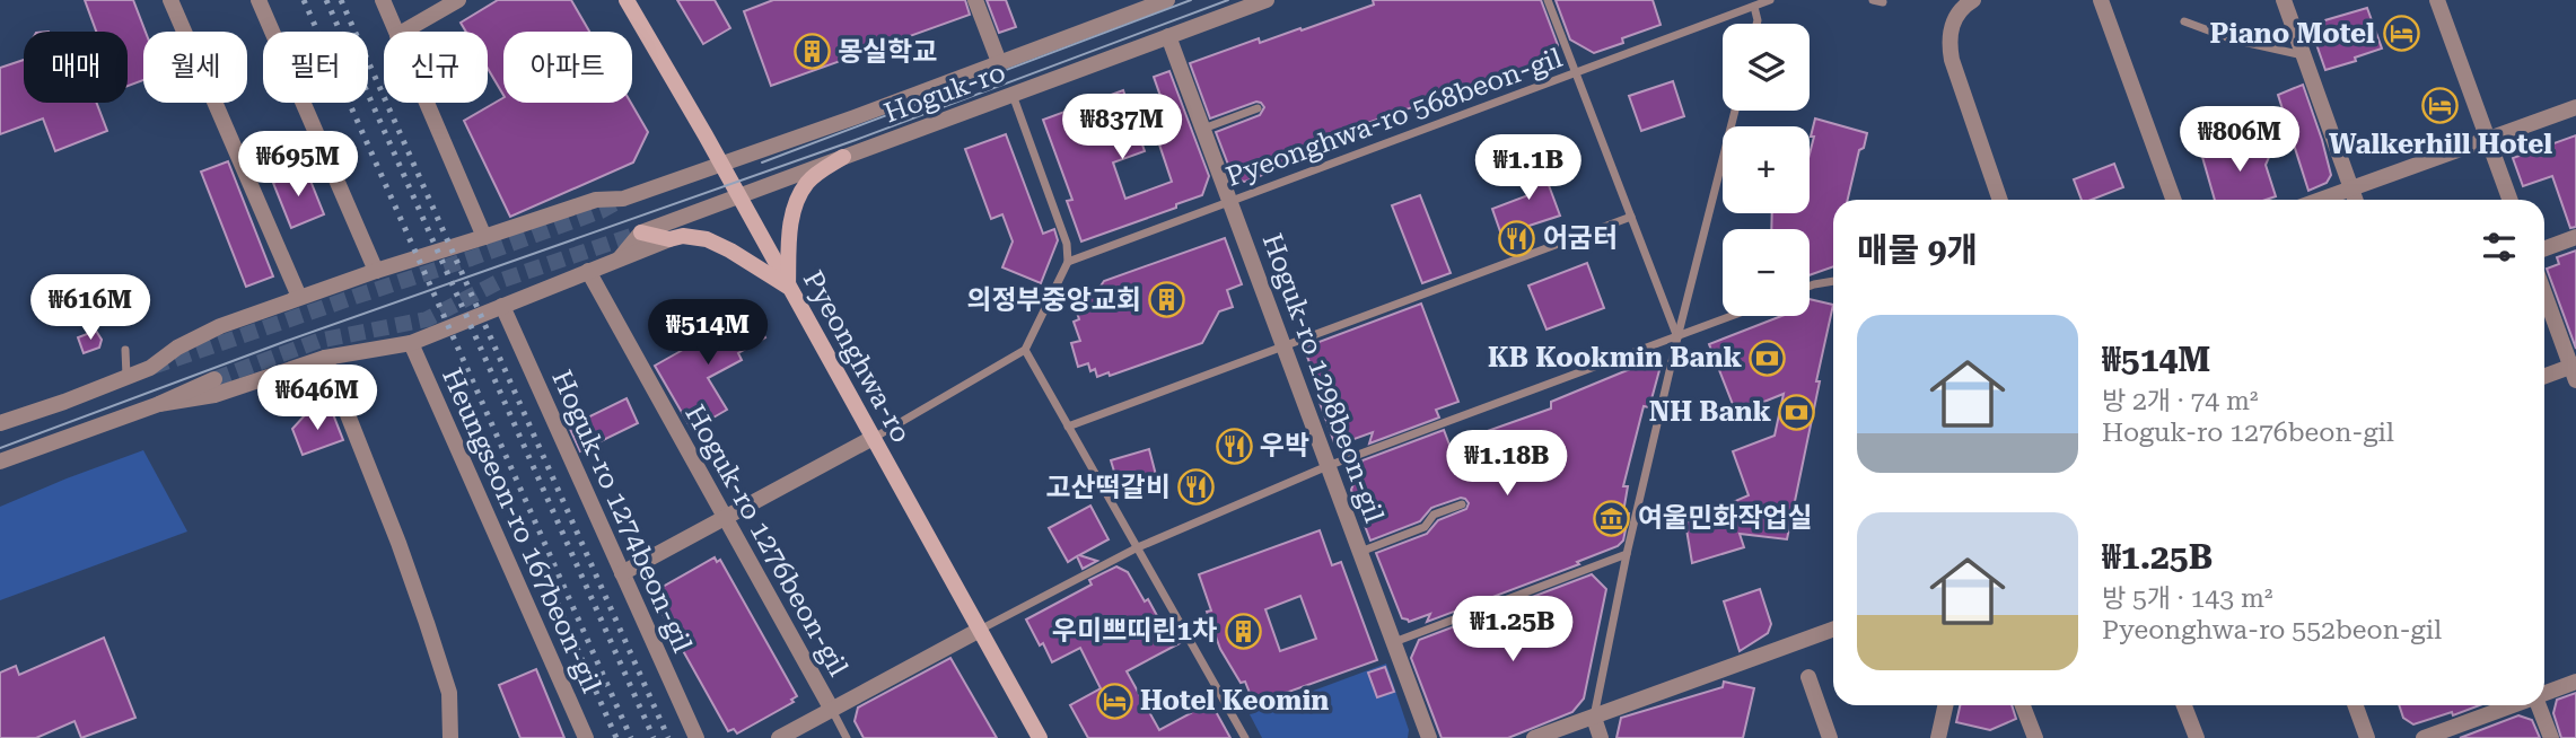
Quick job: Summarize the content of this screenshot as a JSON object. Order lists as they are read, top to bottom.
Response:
{
  "streets": {
    "main road": ["Pyeonghwa-ro"],
    "street": [
      "Hoguk-ro",
      "Hoguk-ro 1298beon-gil",
      "Hoguk-ro 1274beon-gil",
      "Heungseon-ro 167beon-gil",
      "Hoguk-ro 1276beon-gil"
    ],
    "lane": ["Pyeonghwa-ro 568beon-gil"]
  },
  "crossings": [
    ["Hoguk-ro", "Pyeonghwa-ro"],
    ["Hoguk-ro", "Hoguk-ro 1298beon-gil"],
    ["Pyeonghwa-ro 568beon-gil", "Hoguk-ro 1298beon-gil"]
  ],
  "places": {
    "hotel": ["Piano Motel", "Walkerhill Hotel", "Hotel Keomin"],
    "building": ["몽실학교", "의정부중앙교회", "우미쁘띠린1차"],
    "restaurant": ["어굼터", "우박", "고산떡갈비"],
    "bank": ["KB Kookmin Bank", "NH Bank"],
    "museum": ["여울민화작업실"]
  },
  "page": {
    "map_buttons": ["+", "−"],
    "chip": [
      "매매",
      "월세",
      "필터",
      "신규",
      "아파트"
    ],
    "price": [
      "₩837M",
      "₩806M",
      "₩695M",
      "₩1.1B",
      "₩616M",
      "₩514M",
      "₩646M",
      "₩1.18B",
      "₩1.25B"
    ],
    "heading": "매물 9개",
    "list": [
      {
        "name": "₩514M",
        "note": "방 2개 · 74 m² · Hoguk-ro 1276beon-gil"
      },
      {
        "name": "₩1.25B",
        "note": "방 5개 · 143 m² · Pyeonghwa-ro 552beon-gil"
      }
    ]
  }
}
